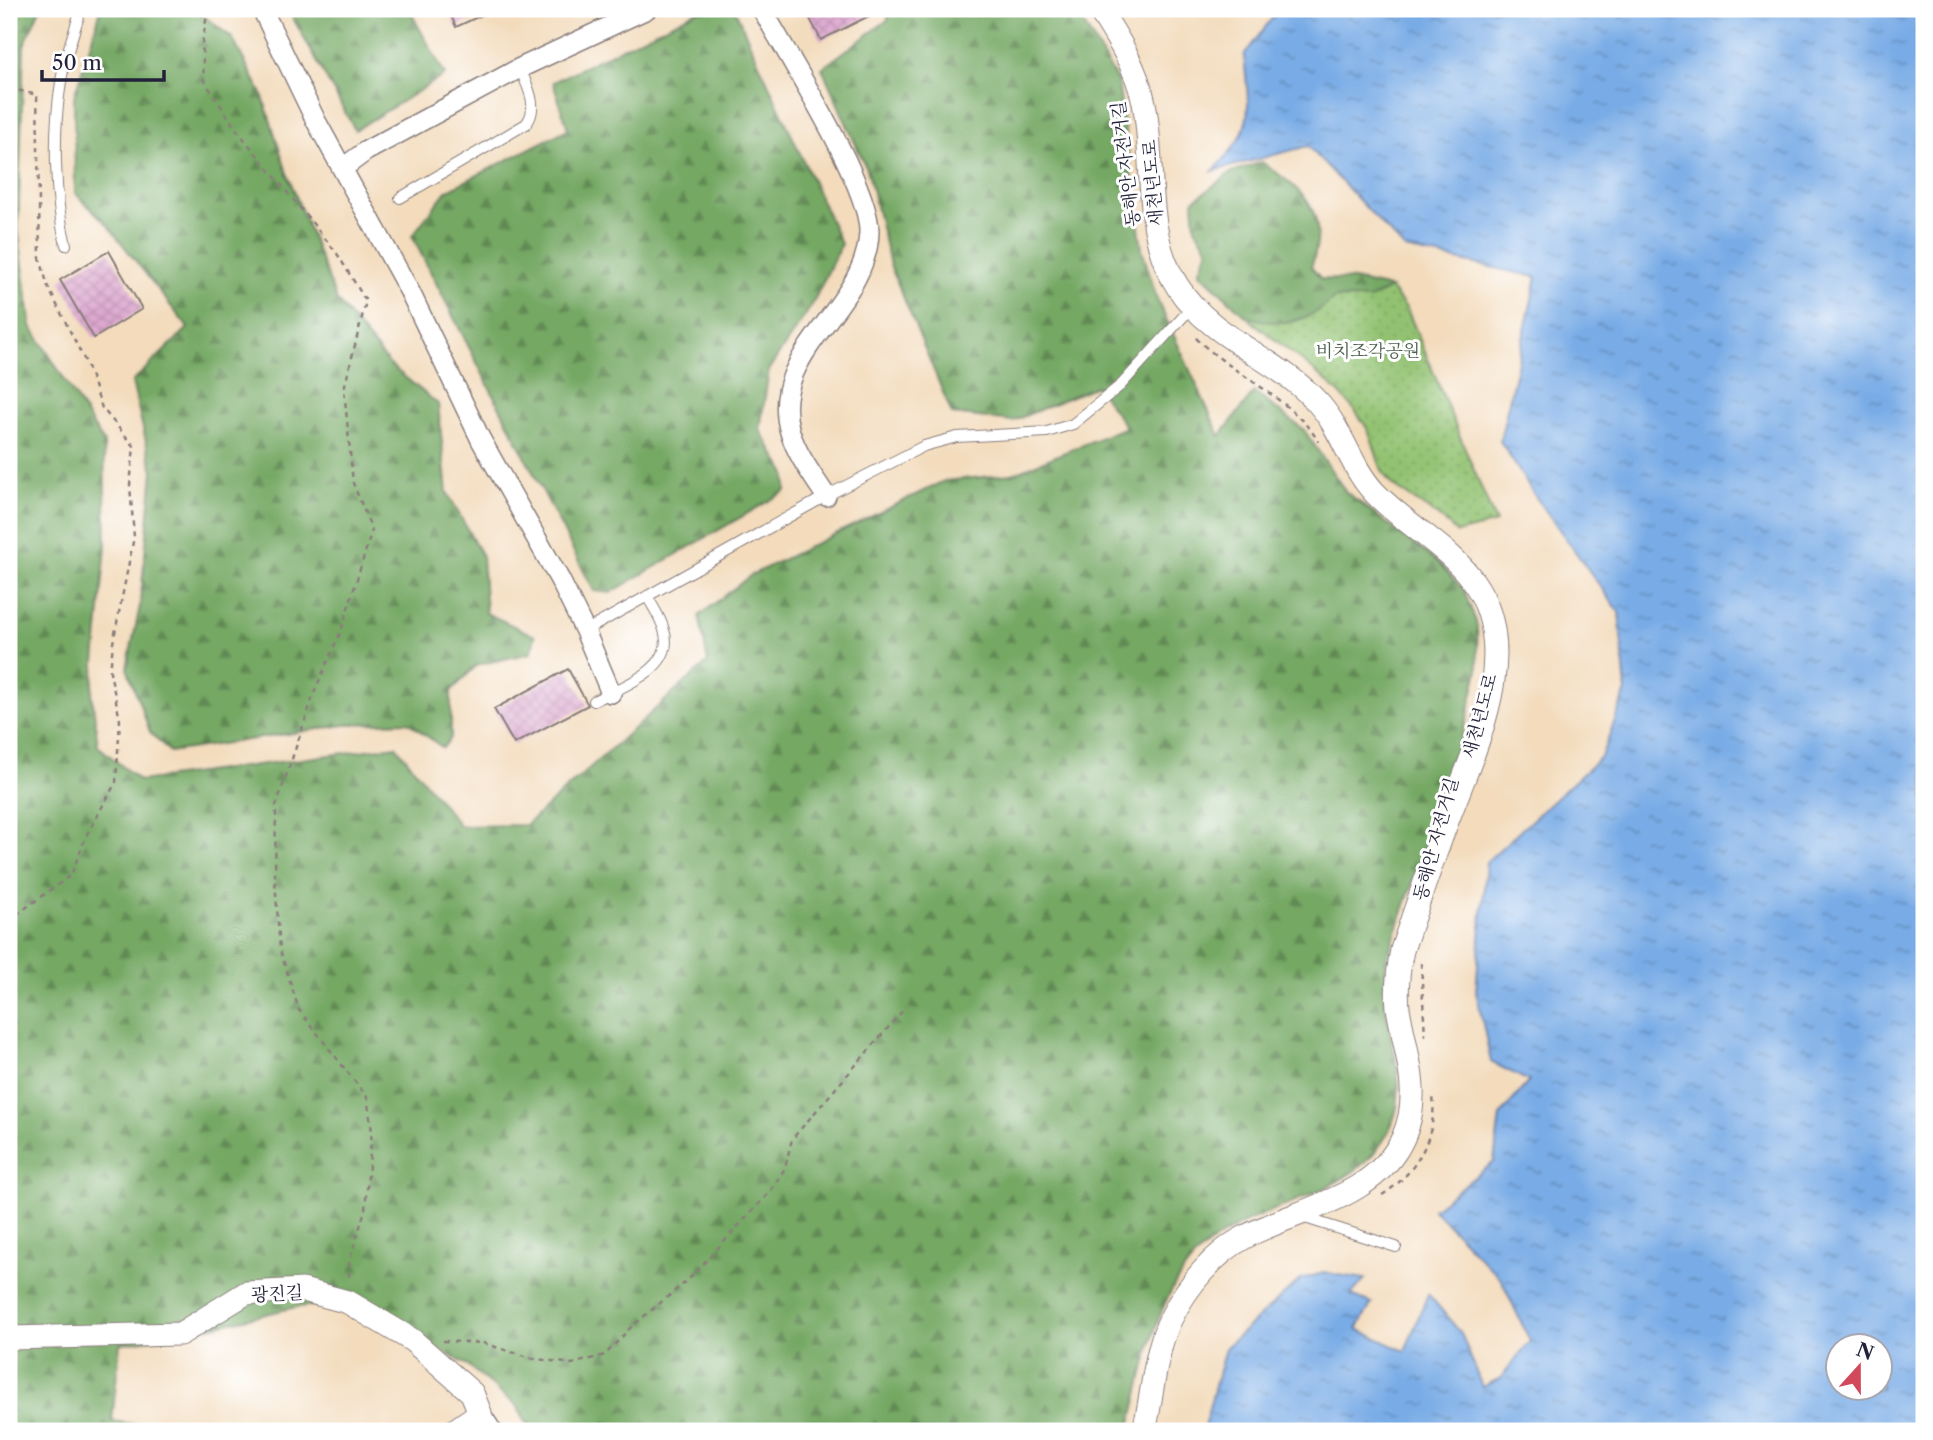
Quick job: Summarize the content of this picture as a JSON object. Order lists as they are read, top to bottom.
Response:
{
  "streets": {
    "street": ["새천년도로", "광진길"]
  },
  "parks": ["비치조각공원"],
  "scale_bar": "50 m",
  "north": "top"
}
